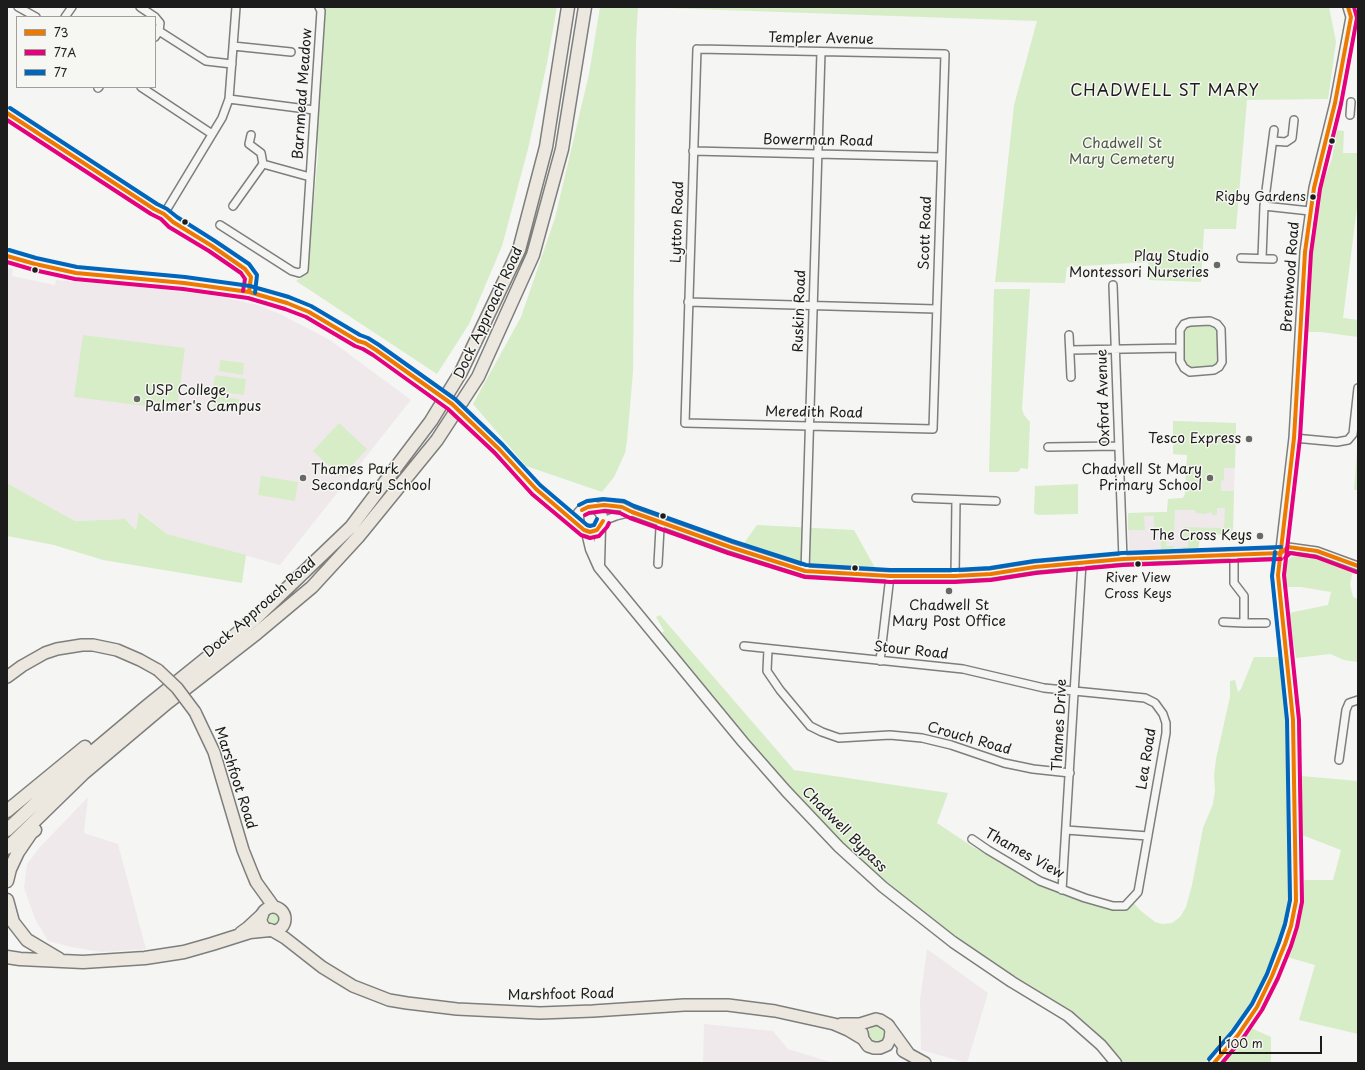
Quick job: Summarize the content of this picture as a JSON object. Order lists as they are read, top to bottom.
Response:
{
  "streets": {
    "highway": ["Dock Approach Road"],
    "main road": ["Marshfoot Road", "Chadwell Bypass"],
    "street": [
      "Templer Avenue",
      "Barnmead Meadow",
      "Bowerman Road",
      "Lytton Road",
      "Scott Road",
      "Brentwood Road",
      "Ruskin Road",
      "Oxford Avenue",
      "Meredith Road",
      "Stour Road",
      "Thames Drive",
      "Crouch Road",
      "Lea Road",
      "Thames View"
    ]
  },
  "crossings": [
    ["Templer Avenue", "Lytton Road"],
    ["Templer Avenue", "Scott Road"],
    ["Templer Avenue", "Ruskin Road"],
    ["Bowerman Road", "Lytton Road"],
    ["Bowerman Road", "Scott Road"],
    ["Bowerman Road", "Ruskin Road"],
    ["Lytton Road", "Meredith Road"],
    ["Scott Road", "Meredith Road"],
    ["Ruskin Road", "Meredith Road"],
    ["Stour Road", "Thames Drive"],
    ["Stour Road", "Crouch Road"],
    ["Stour Road", "Lea Road"],
    ["Thames Drive", "Crouch Road"],
    ["Thames Drive", "Lea Road"],
    ["Thames Drive", "Thames View"],
    ["Lea Road", "Thames View"]
  ],
  "districts": ["CHADWELL ST MARY"],
  "parks": ["Chadwell St Mary Cemetery"],
  "places": [
    "Rigby Gardens",
    "Play Studio Montessori Nurseries",
    "USP College, Palmer's Campus",
    "Tesco Express",
    "Thames Park Secondary School",
    "Chadwell St Mary Primary School",
    "The Cross Keys",
    "River View Cross Keys",
    "Chadwell St Mary Post Office"
  ],
  "lines": ["transit line 73", "transit line 77A", "transit line 77"],
  "legend": ["73", "77A", "77"],
  "scale_bar": "100 m"
}
